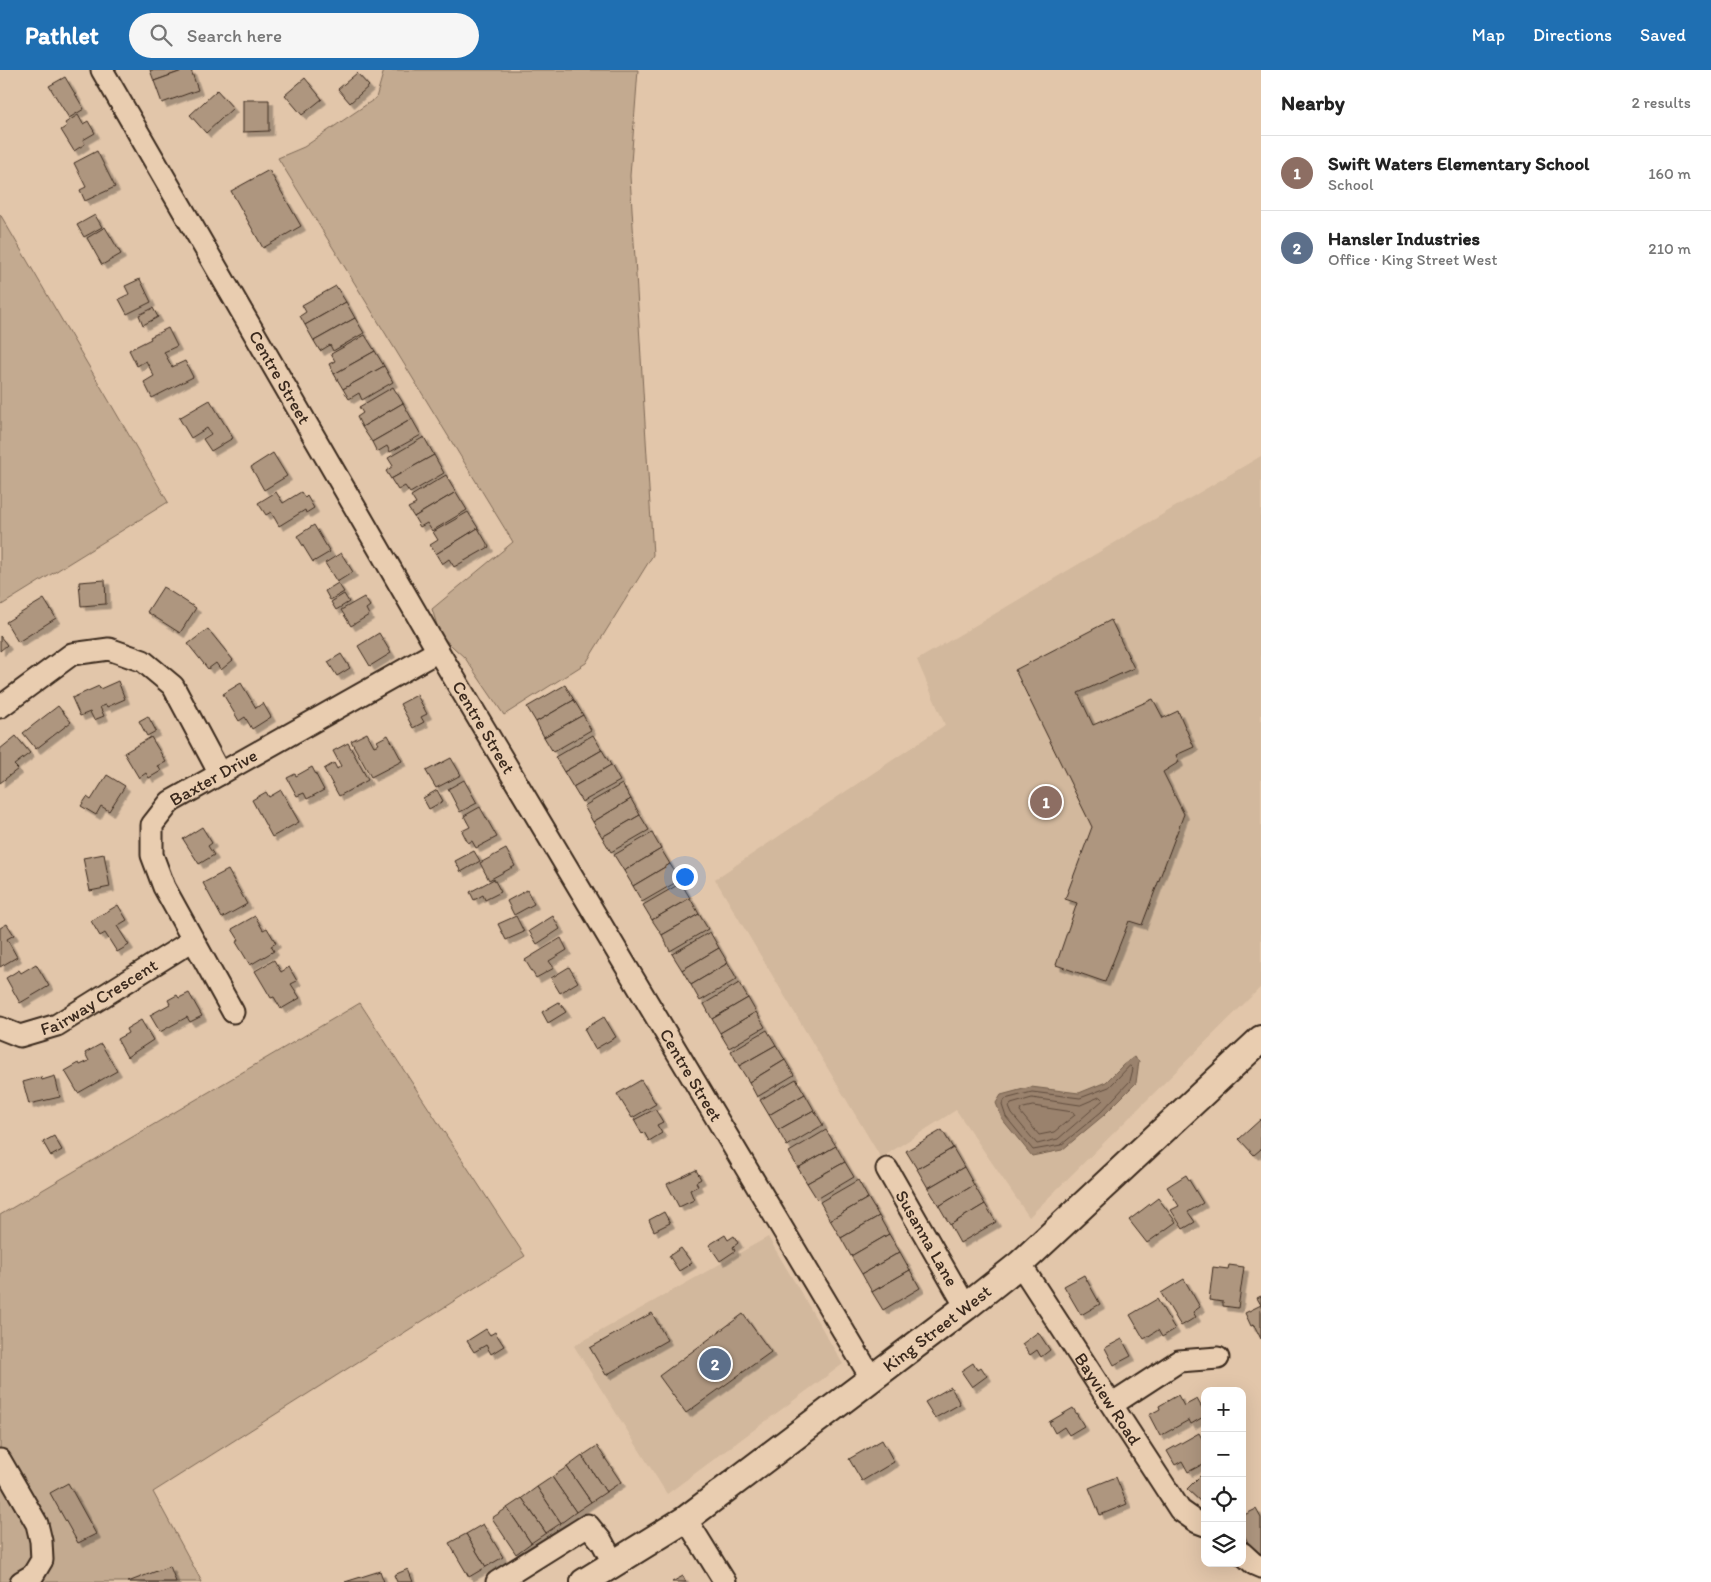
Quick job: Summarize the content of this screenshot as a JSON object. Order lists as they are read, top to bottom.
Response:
{
  "streets": {
    "main road": ["King Street West"],
    "street": [
      "Centre Street",
      "Baxter Drive",
      "Fairway Crescent",
      "Susanna Lane",
      "Bayview Road"
    ]
  },
  "crossings": [
    ["Centre Street", "Baxter Drive"],
    ["Centre Street", "King Street West"],
    ["Baxter Drive", "Fairway Crescent"],
    ["Susanna Lane", "King Street West"],
    ["King Street West", "Bayview Road"]
  ],
  "page": {
    "header": "Pathlet",
    "search": "Search here",
    "nav": ["Map", "Directions", "Saved"],
    "heading": ["Nearby", "2 results"],
    "list": [
      {
        "mark": "1",
        "name": "Swift Waters Elementary School",
        "note": "School",
        "value": "160 m"
      },
      {
        "mark": "2",
        "name": "Hansler Industries",
        "note": "Office · King Street West",
        "value": "210 m"
      }
    ],
    "pins": ["1", "2"],
    "map_buttons": ["+", "−"]
  }
}
